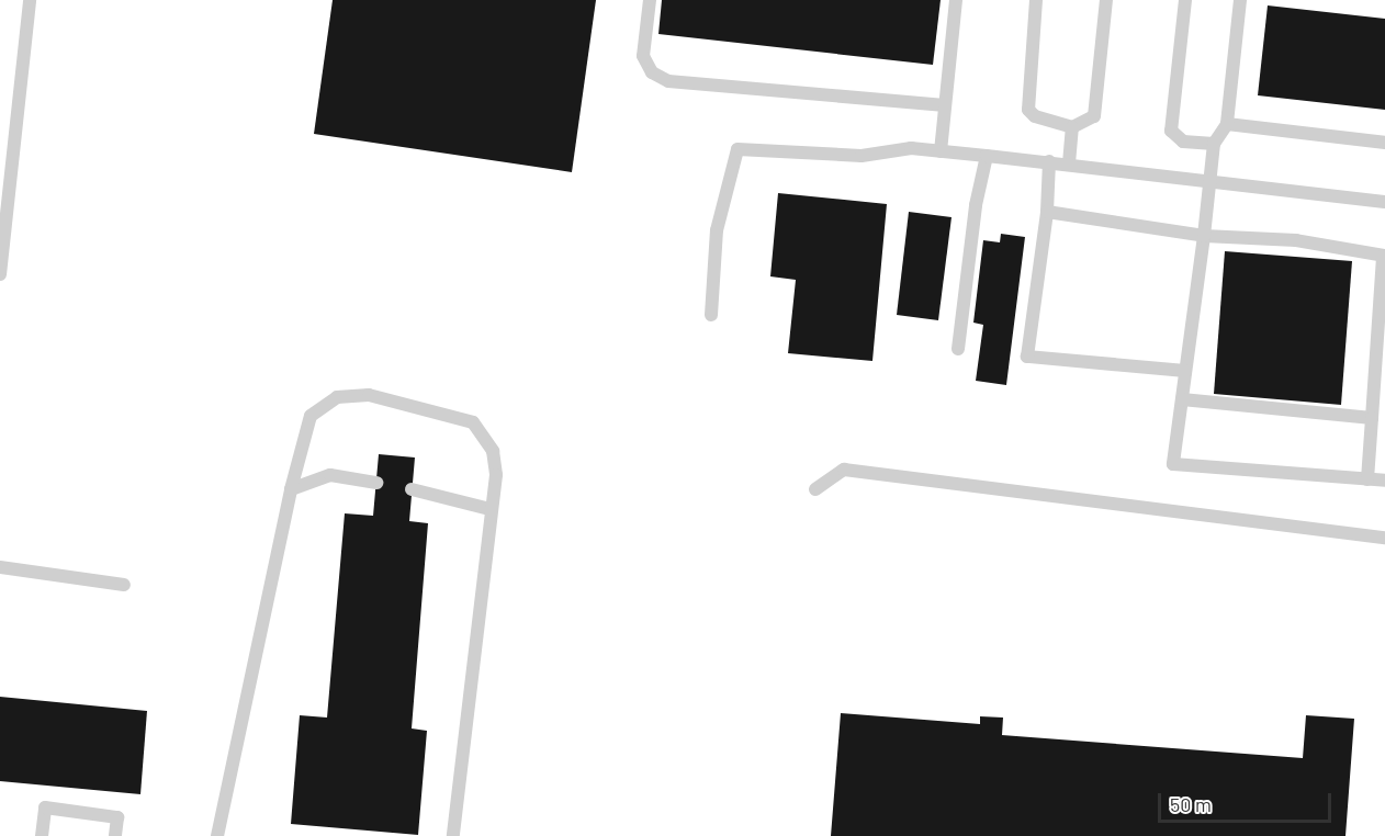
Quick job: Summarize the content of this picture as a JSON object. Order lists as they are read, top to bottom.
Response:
{
  "scale_bar": "50 m"
}
